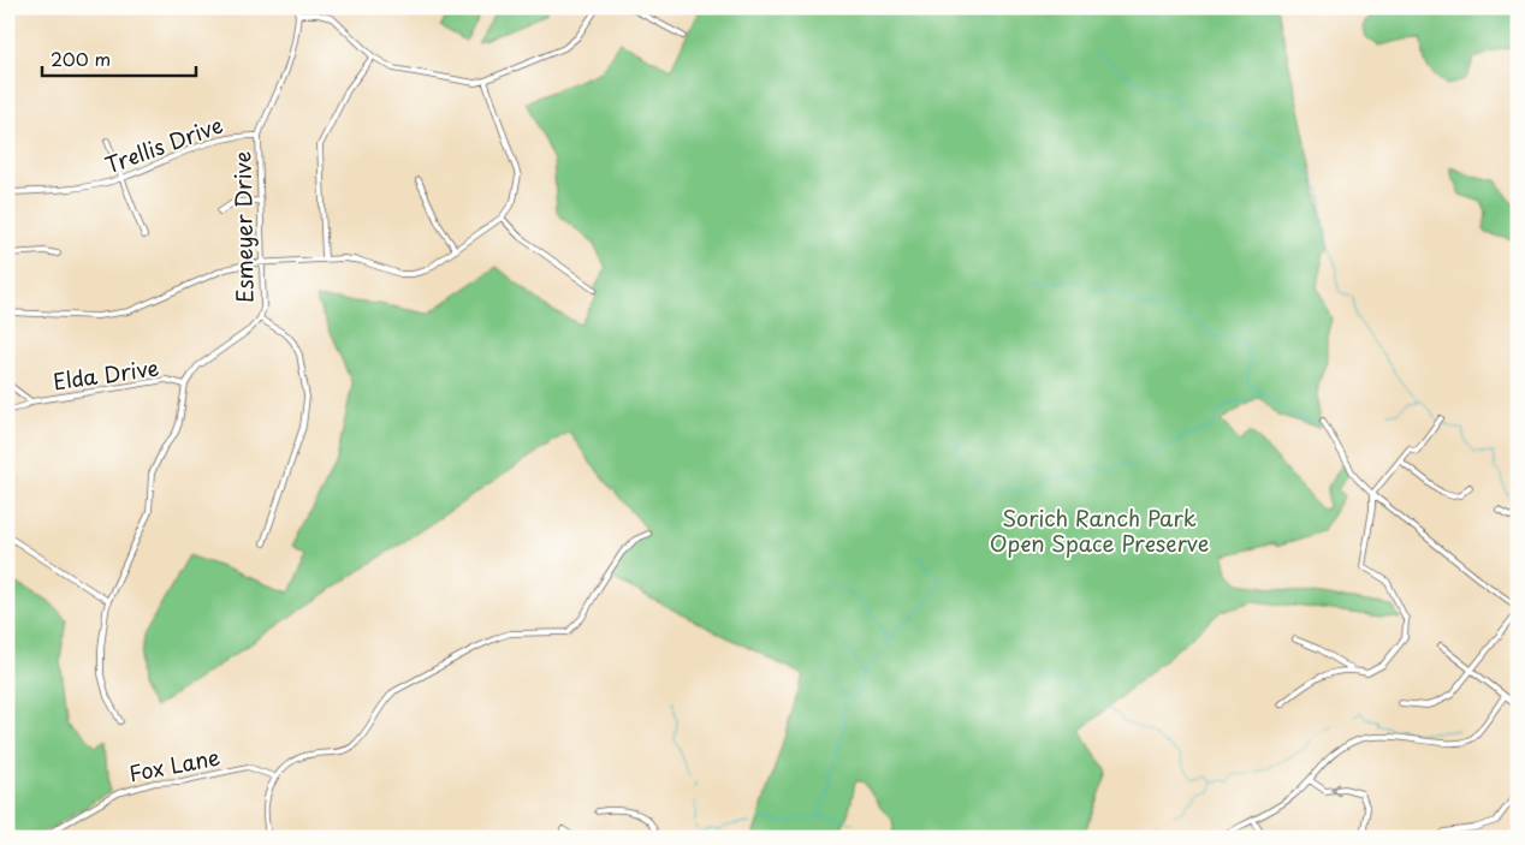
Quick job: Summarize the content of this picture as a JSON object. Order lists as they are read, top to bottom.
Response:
{
  "streets": {
    "street": [
      "Trellis Drive",
      "Esmeyer Drive",
      "Elda Drive",
      "Fox Lane"
    ]
  },
  "crossings": [
    ["Trellis Drive", "Esmeyer Drive"],
    ["Esmeyer Drive", "Elda Drive"]
  ],
  "parks": ["Sorich Ranch Park Open Space Preserve"],
  "scale_bar": "200 m"
}
